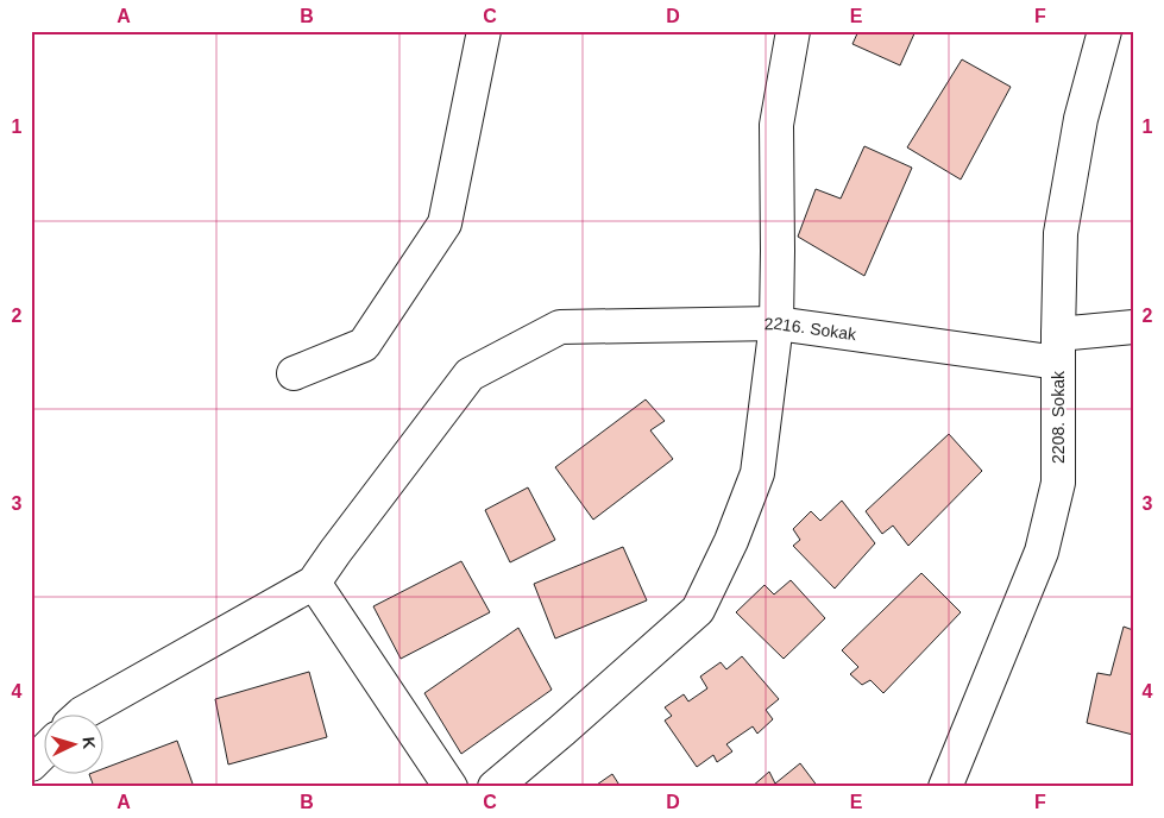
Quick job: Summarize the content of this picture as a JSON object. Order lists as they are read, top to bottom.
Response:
{
  "streets": {
    "street": ["2216. Sokak", "2208. Sokak"]
  },
  "crossings": [
    ["2216. Sokak", "2208. Sokak"]
  ],
  "north": "right",
  "grid": {
    "columns": [
      "A",
      "B",
      "C",
      "D",
      "E",
      "F"
    ],
    "rows": [
      "1",
      "2",
      "3",
      "4"
    ]
  }
}
